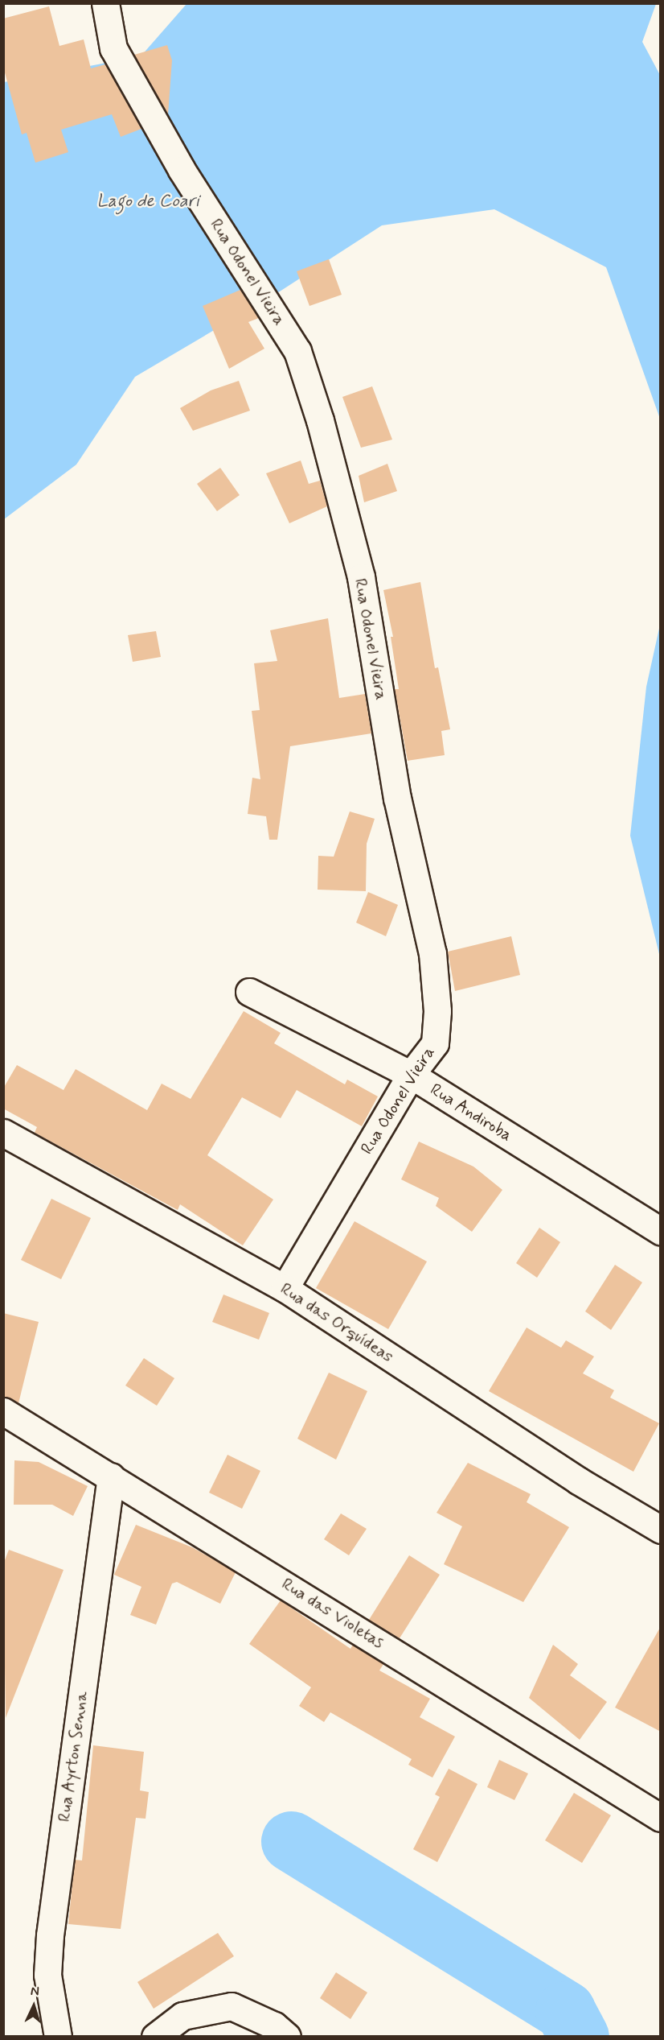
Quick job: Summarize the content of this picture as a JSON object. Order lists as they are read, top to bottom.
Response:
{
  "streets": {
    "street": [
      "Rua Odonel Vieira",
      "Rua Andiroba",
      "Rua das Orquídeas",
      "Rua das Violetas",
      "Rua Ayrton Senna"
    ]
  },
  "crossings": [
    ["Rua Odonel Vieira", "Rua Andiroba"],
    ["Rua Odonel Vieira", "Rua das Orquídeas"],
    ["Rua das Violetas", "Rua Ayrton Senna"]
  ],
  "water": ["Lago de Coari"],
  "north": "top"
}
